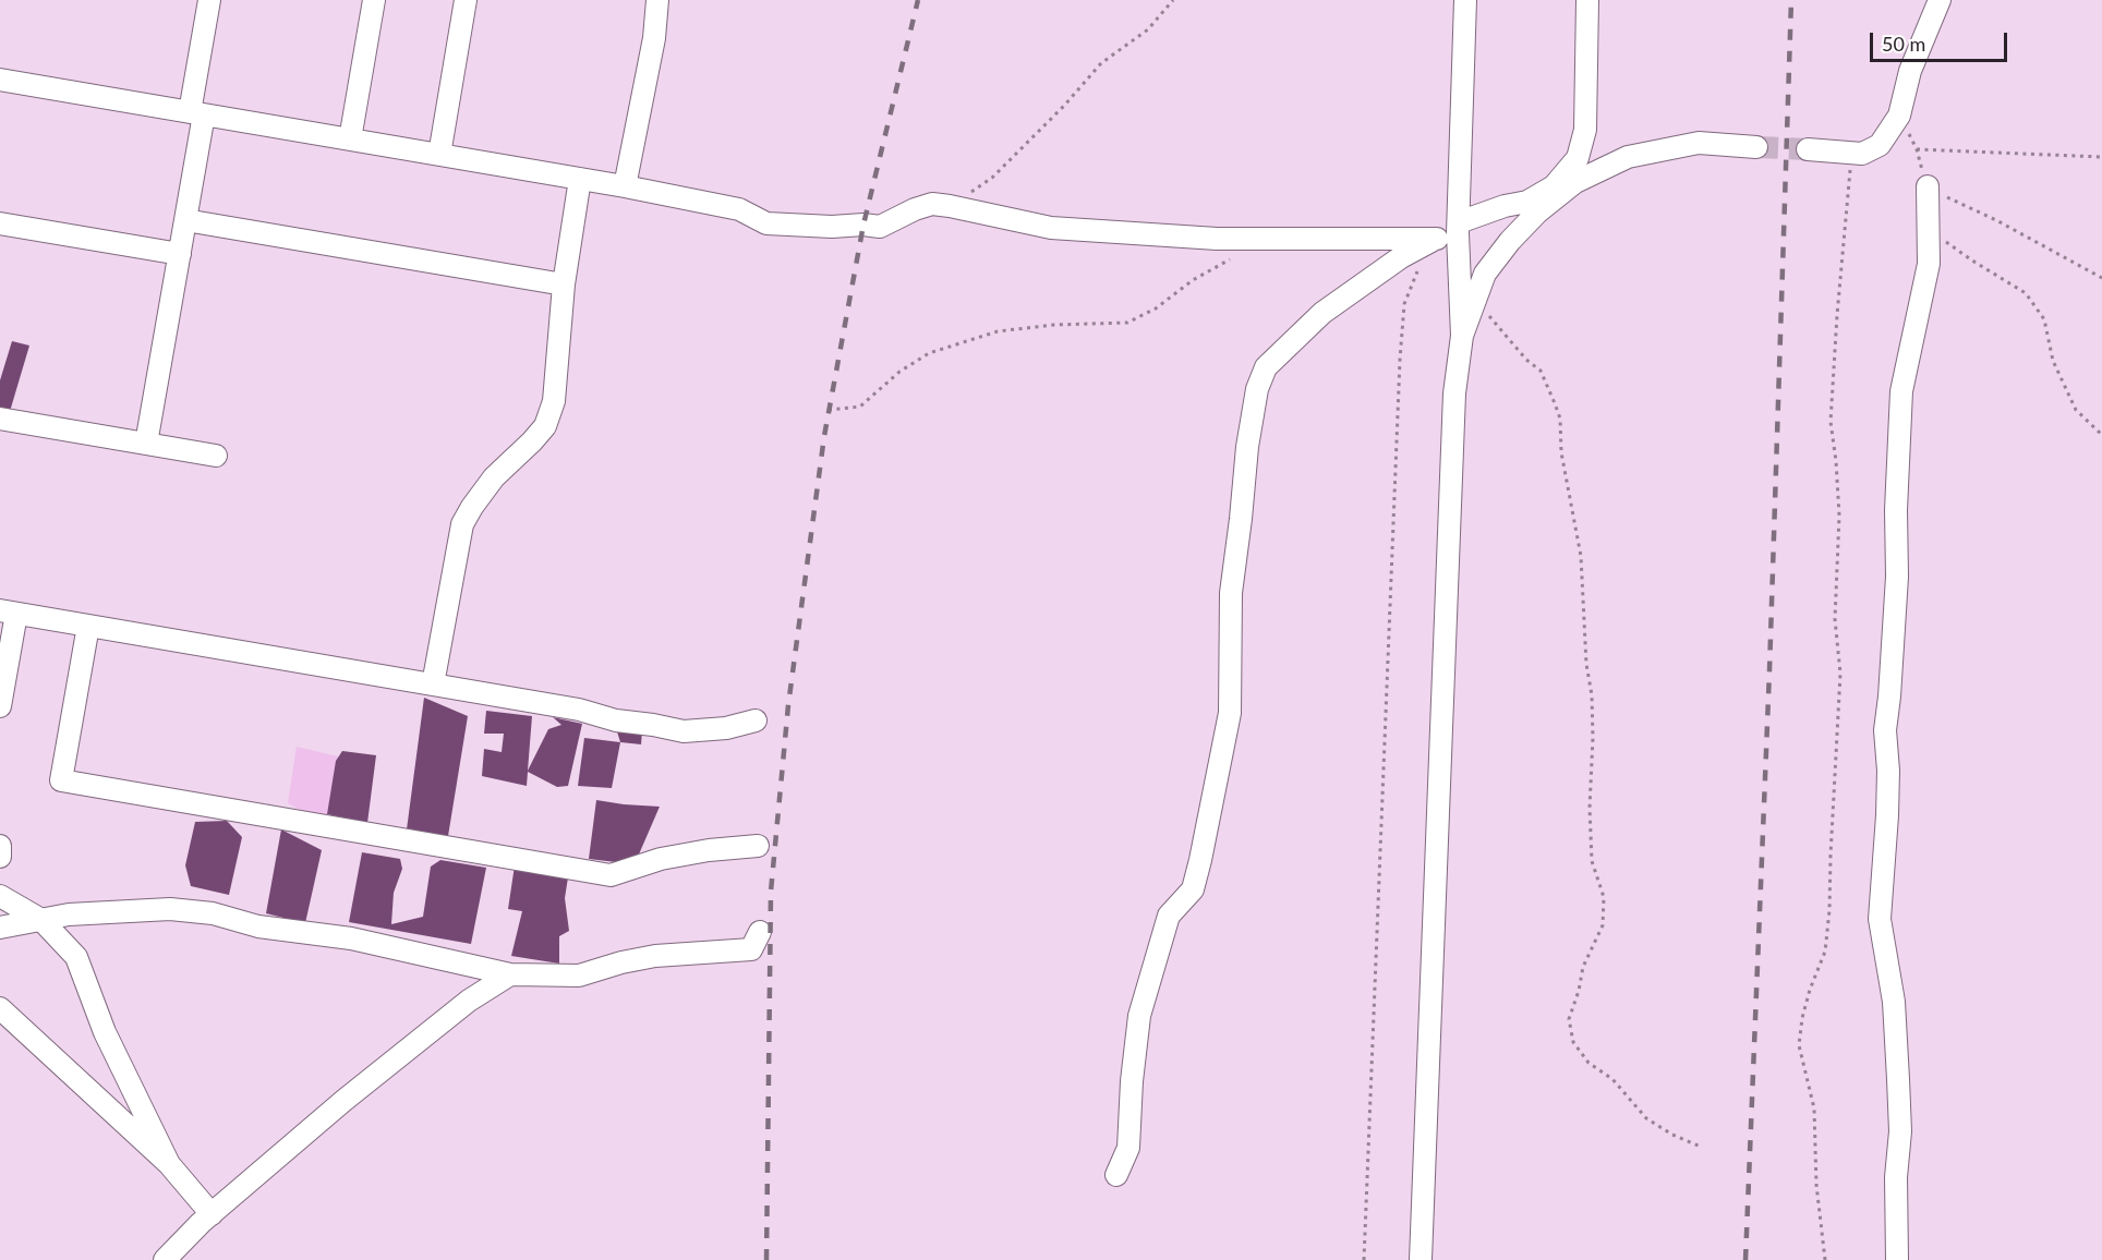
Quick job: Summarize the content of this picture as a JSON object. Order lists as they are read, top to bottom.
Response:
{
  "scale_bar": "50 m"
}
